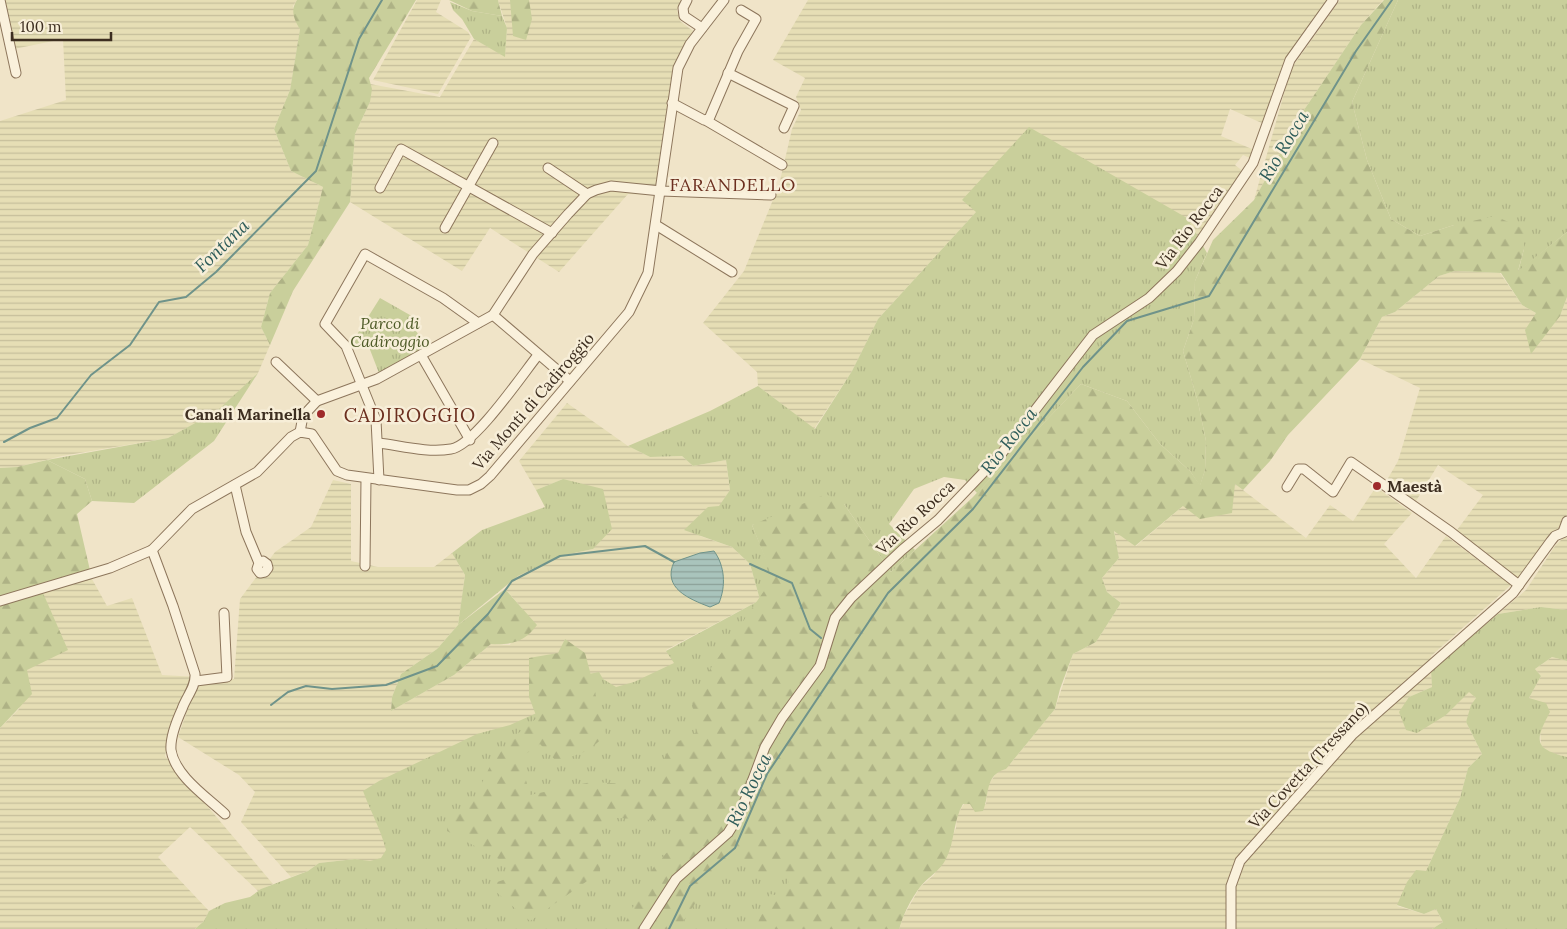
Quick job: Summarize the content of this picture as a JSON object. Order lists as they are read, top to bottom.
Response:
{
  "streets": {
    "street": ["Via Rio Rocca", "Via Monti di Cadiroggio", "Via Covetta (Tressano)"]
  },
  "districts": ["FARANDELLO", "CADIROGGIO"],
  "water": ["Rio Rocca", "Fontana"],
  "parks": ["Parco di Cadiroggio"],
  "places": ["Canali Marinella", "Maestà"],
  "scale_bar": "100 m"
}
